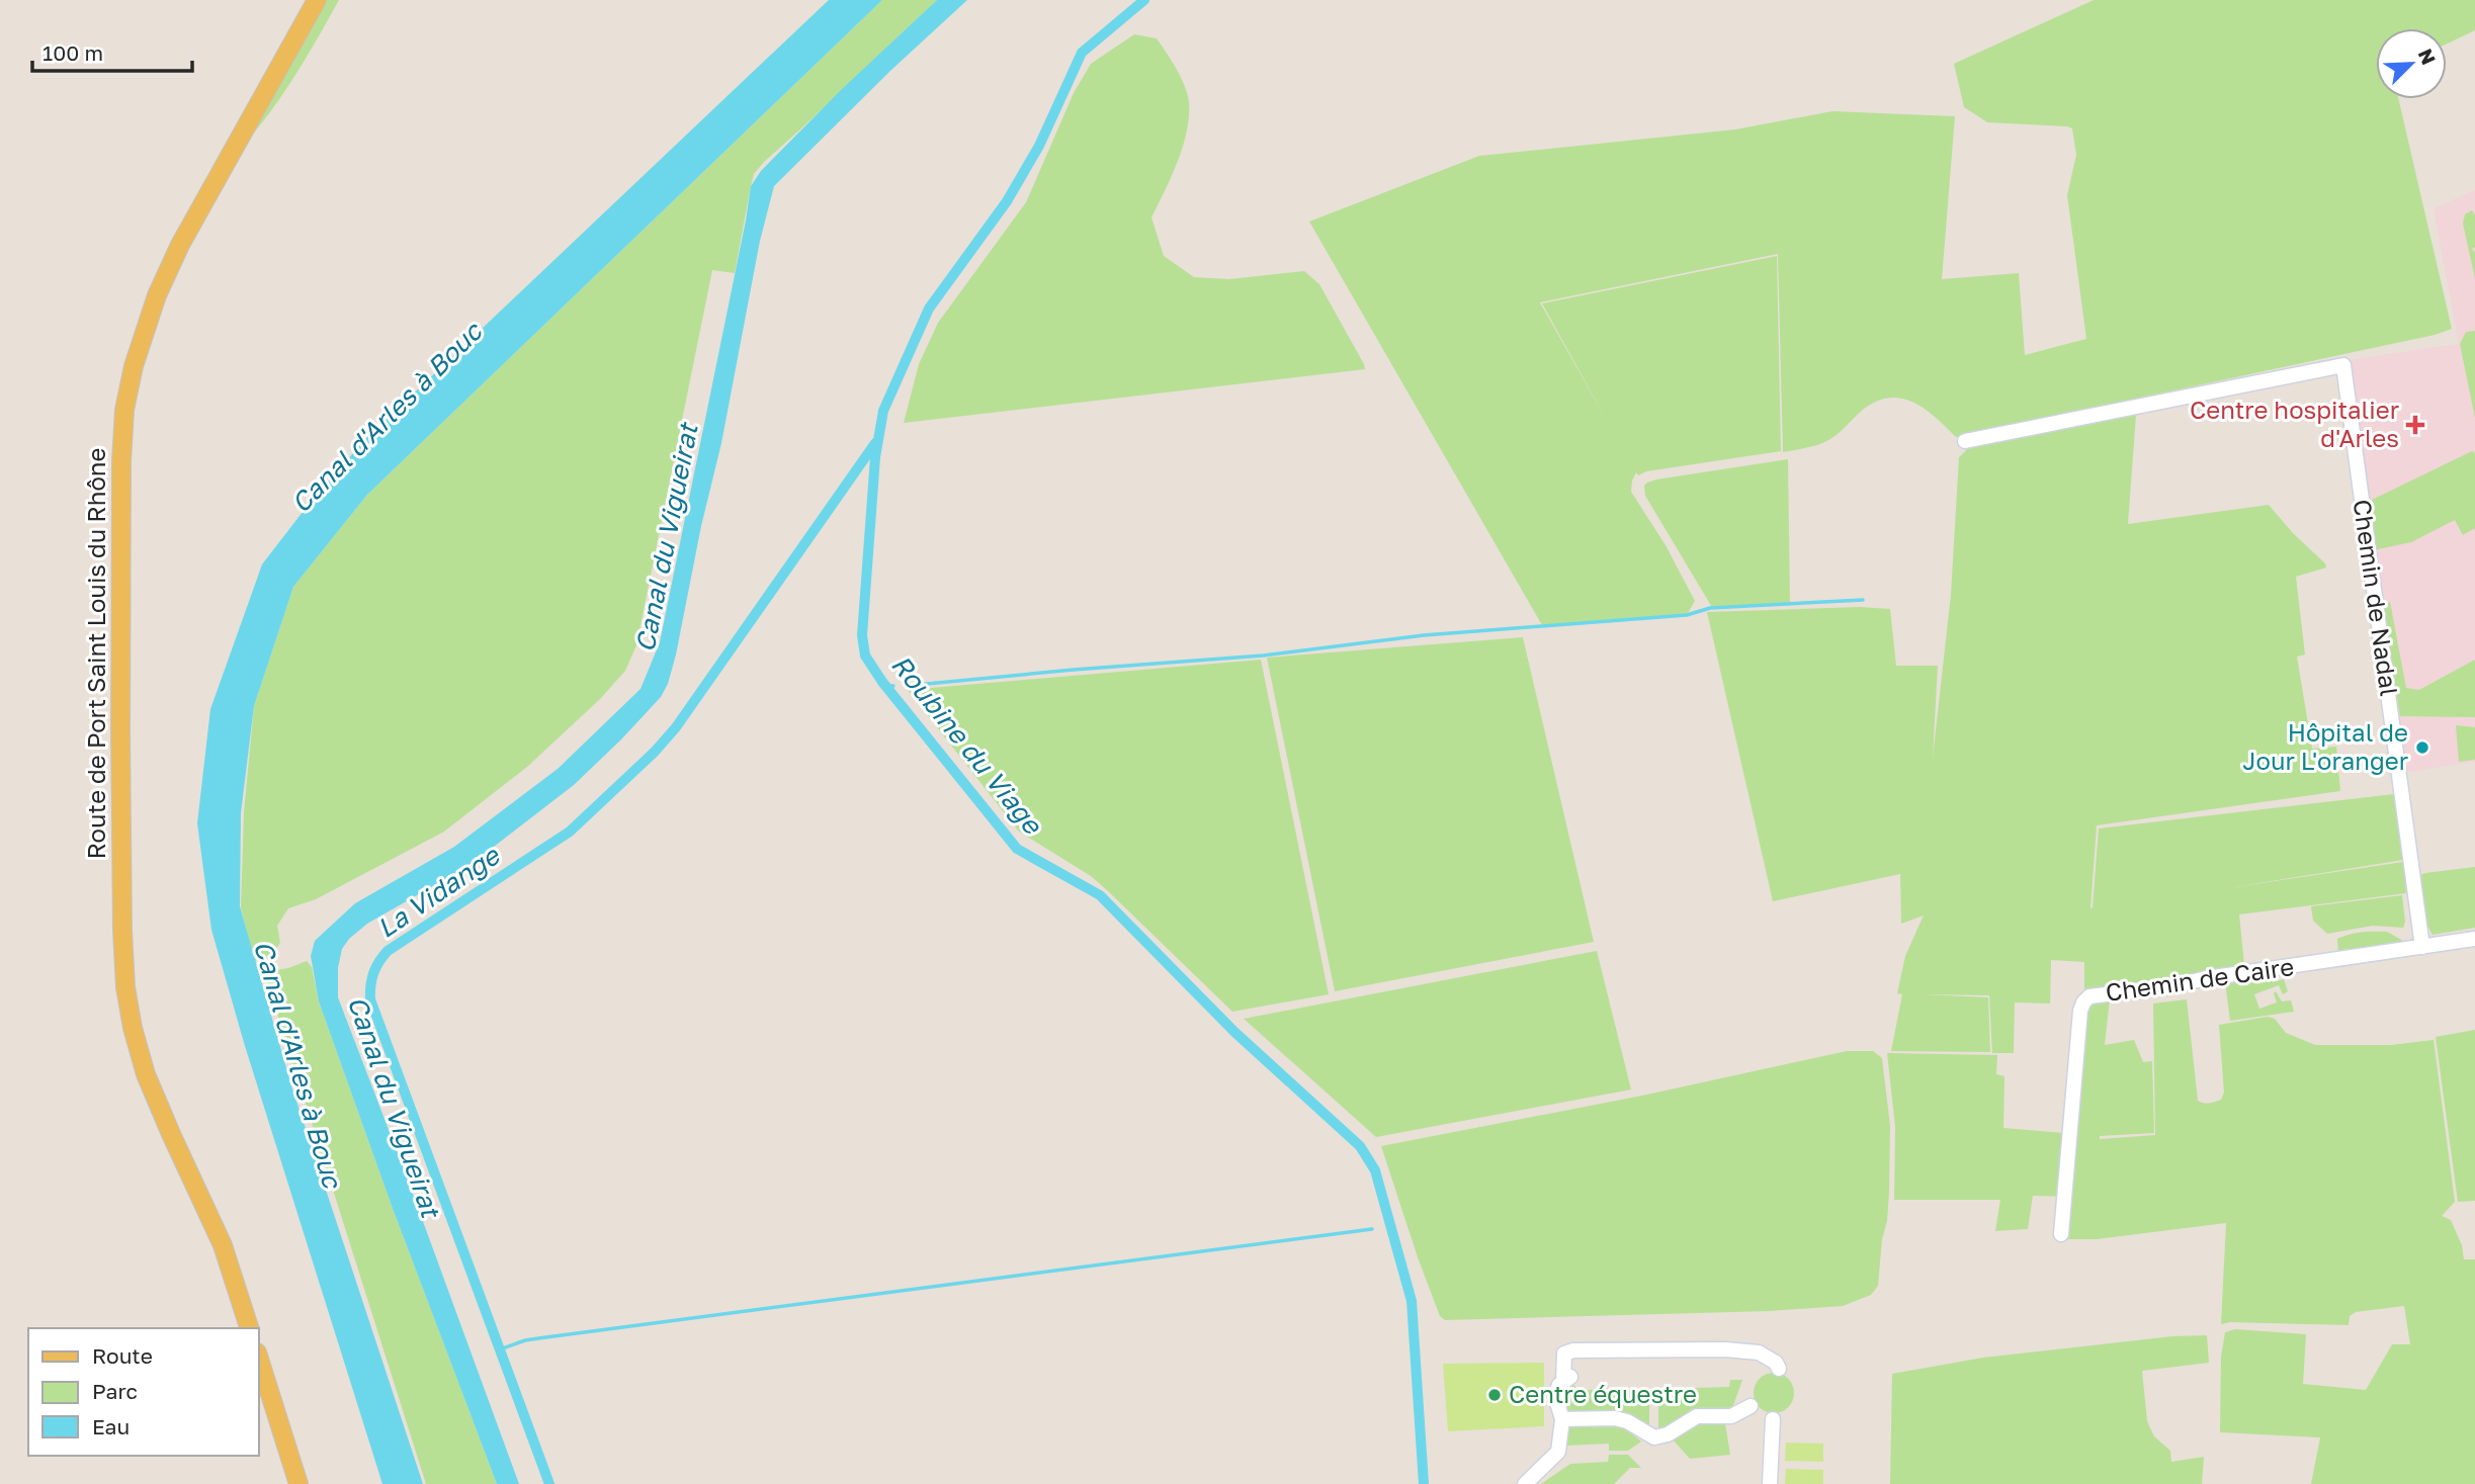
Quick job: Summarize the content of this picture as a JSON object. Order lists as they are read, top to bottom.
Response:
{
  "streets": {
    "main road": ["Route de Port Saint Louis du Rhône"],
    "street": ["Chemin de Nadal", "Chemin de Caire"]
  },
  "crossings": [
    ["Chemin de Nadal", "Chemin de Caire"]
  ],
  "water": [
    "Canal d'Arles à Bouc",
    "Canal du Vigueirat",
    "Roubine du Viage",
    "La Vidange"
  ],
  "places": {
    "health": ["Centre hospitalier d'Arles"],
    "other": ["Hôpital de Jour L'oranger", "Centre équestre"]
  },
  "legend": ["Route", "Parc", "Eau"],
  "scale_bar": "100 m",
  "north": "top right"
}
